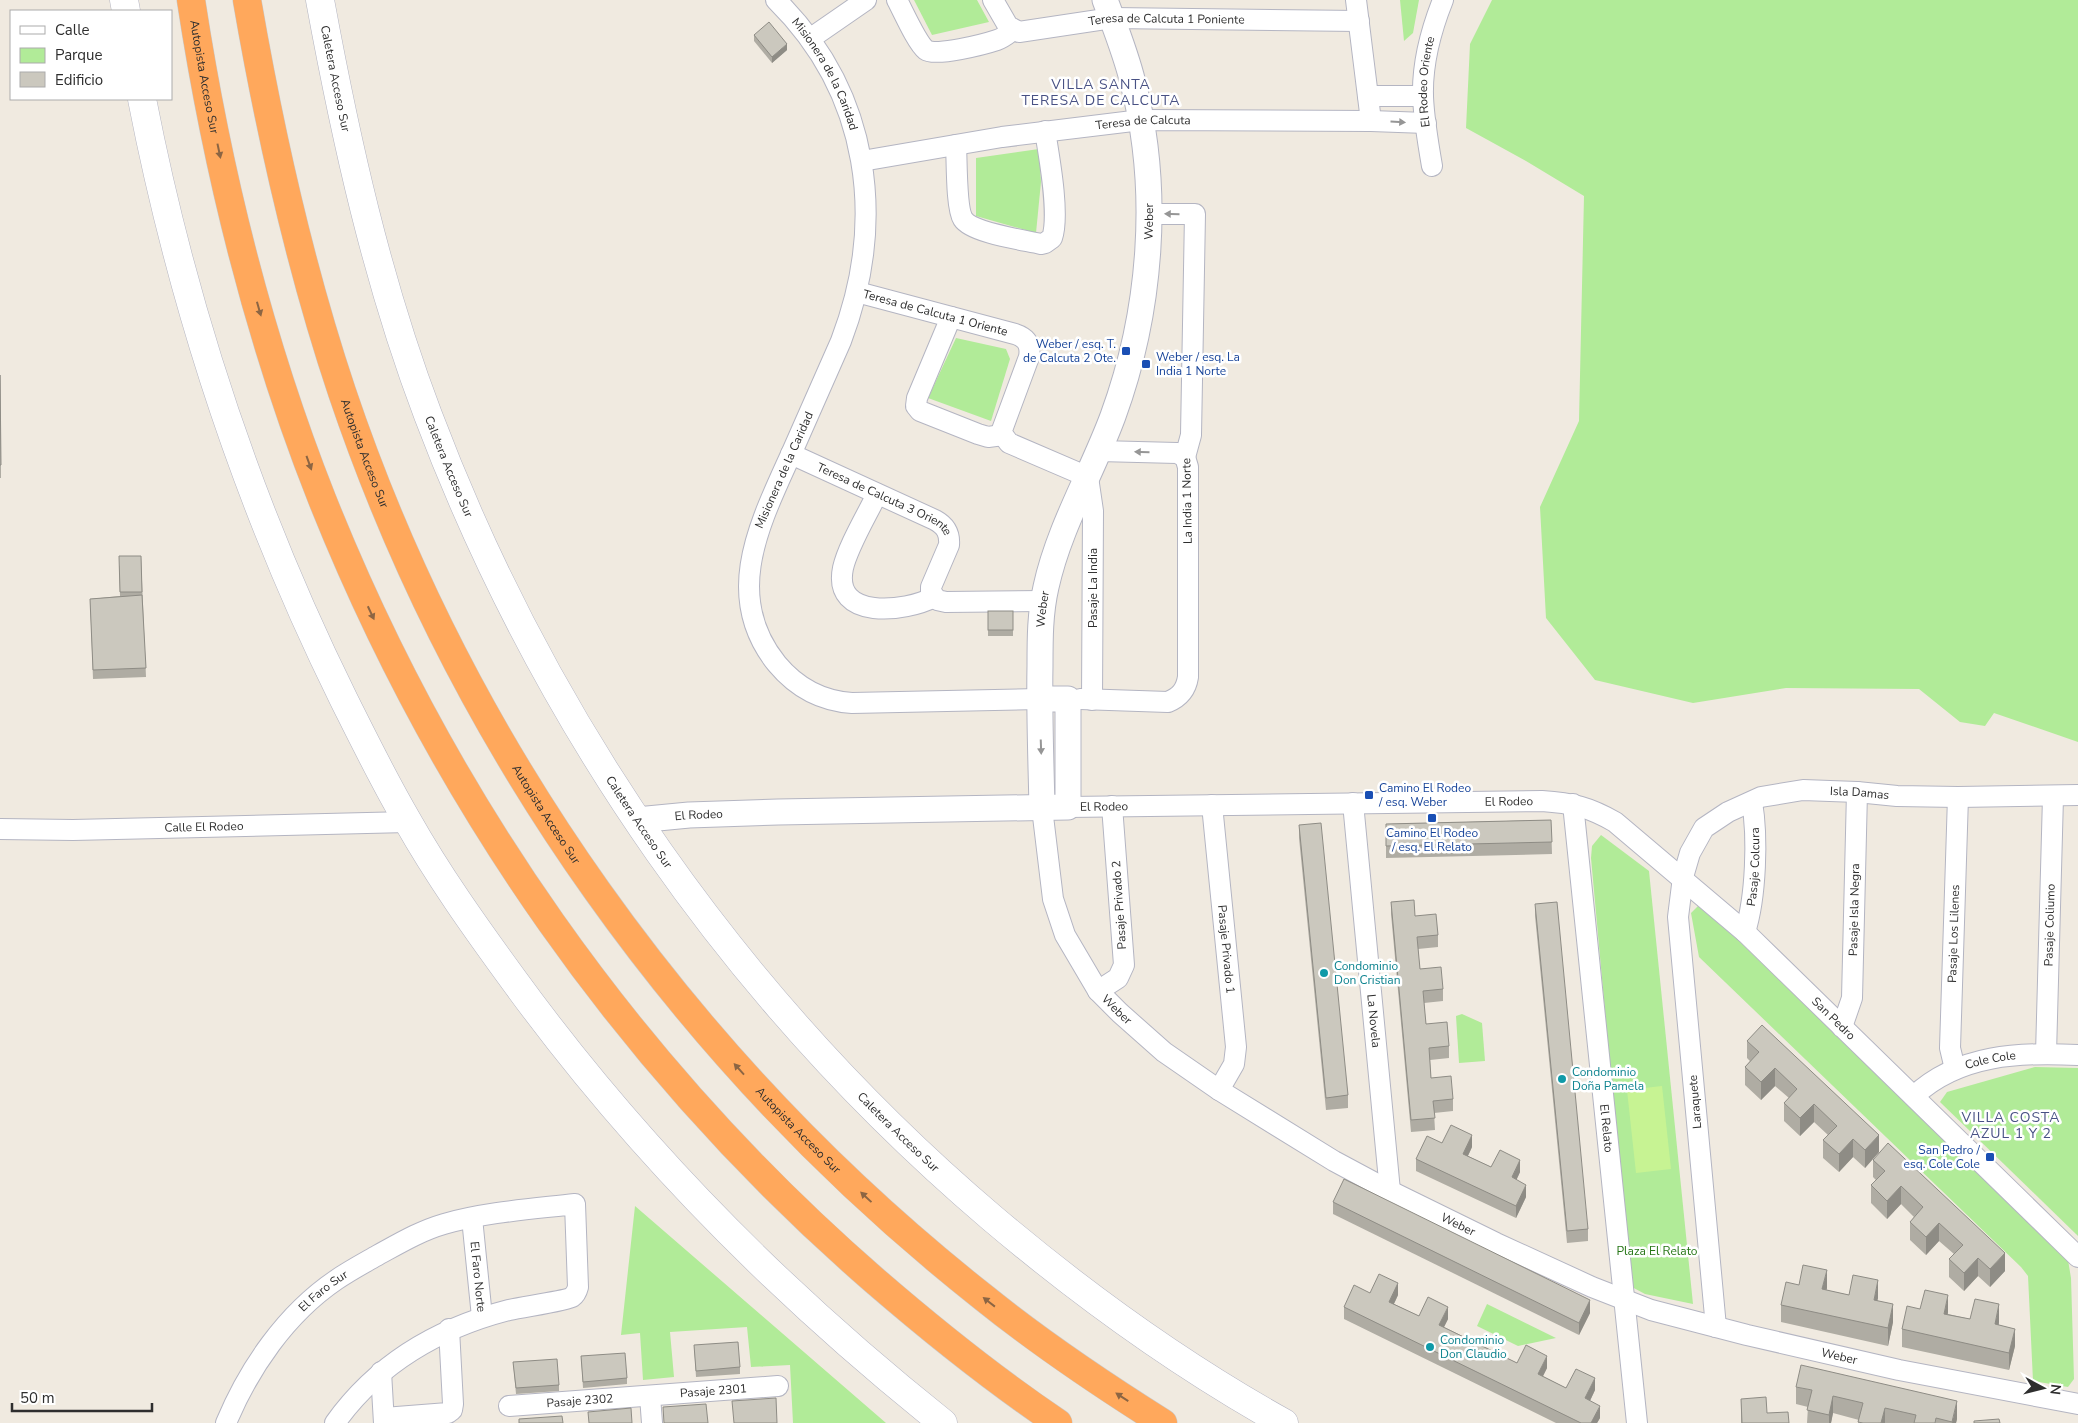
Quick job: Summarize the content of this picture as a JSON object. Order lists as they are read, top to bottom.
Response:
{
  "streets": {
    "highway": ["Autopista Acceso Sur"],
    "main road": ["Caletera Acceso Sur"],
    "street": [
      "Teresa de Calcuta 1 Poniente",
      "Misionera de la Caridad",
      "El Rodeo Oriente",
      "Teresa de Calcuta",
      "Weber",
      "Teresa de Calcuta 1 Oriente",
      "Teresa de Calcuta 3 Oriente",
      "La India 1 Norte",
      "Pasaje La India",
      "Isla Damas",
      "El Rodeo",
      "Calle El Rodeo",
      "Pasaje Colcura",
      "Pasaje Privado 2",
      "Pasaje Isla Negra",
      "Pasaje Coliumo",
      "Pasaje Los Lilenes",
      "Pasaje Privado 1",
      "San Pedro",
      "La Novela",
      "Cole Cole",
      "Laraquete",
      "El Relato",
      "El Faro Norte",
      "El Faro Sur",
      "Pasaje 2301",
      "Pasaje 2302"
    ]
  },
  "crossings": [
    ["Teresa de Calcuta 1 Poniente", "Weber"],
    ["Misionera de la Caridad", "Teresa de Calcuta"],
    ["Misionera de la Caridad", "Weber"],
    ["Misionera de la Caridad", "Teresa de Calcuta 1 Oriente"],
    ["Misionera de la Caridad", "Teresa de Calcuta 3 Oriente"],
    ["Caletera Acceso Sur", "El Rodeo"],
    ["El Rodeo Oriente", "Teresa de Calcuta"],
    ["Teresa de Calcuta", "Weber"],
    ["Weber", "La India 1 Norte"],
    ["Weber", "Pasaje La India"],
    ["Weber", "El Rodeo"],
    ["Weber", "Pasaje Privado 2"],
    ["Weber", "Pasaje Privado 1"],
    ["Weber", "La Novela"],
    ["Weber", "Laraquete"],
    ["Weber", "El Relato"],
    ["La India 1 Norte", "Pasaje La India"],
    ["Isla Damas", "Pasaje Colcura"],
    ["Isla Damas", "Pasaje Isla Negra"],
    ["Isla Damas", "Pasaje Coliumo"],
    ["Isla Damas", "Pasaje Los Lilenes"],
    ["Isla Damas", "San Pedro"],
    ["Isla Damas", "Laraquete"],
    ["El Rodeo", "Pasaje Privado 2"],
    ["El Rodeo", "Pasaje Privado 1"],
    ["El Rodeo", "San Pedro"],
    ["El Rodeo", "La Novela"],
    ["El Rodeo", "El Relato"],
    ["Pasaje Colcura", "San Pedro"],
    ["Pasaje Isla Negra", "San Pedro"],
    ["Pasaje Coliumo", "Cole Cole"],
    ["Pasaje Los Lilenes", "Cole Cole"],
    ["San Pedro", "Cole Cole"],
    ["San Pedro", "Laraquete"],
    ["San Pedro", "El Relato"],
    ["El Faro Norte", "El Faro Sur"],
    ["Pasaje 2301", "Pasaje 2302"]
  ],
  "one_way": ["La India 1 Norte"],
  "districts": ["VILLA SANTA TERESA DE CALCUTA", "VILLA COSTA AZUL 1 Y 2"],
  "parks": ["Plaza El Relato"],
  "places": {
    "transit": [
      "Weber / esq. T. de Calcuta 2 Ote.",
      "Weber / esq. La India 1 Norte",
      "Camino El Rodeo / esq. Weber",
      "Camino El Rodeo / esq. El Relato",
      "San Pedro / esq. Cole Cole"
    ],
    "other": ["Condominio Don Cristian", "Condominio Doña Pamela", "Condominio Don Claudio"]
  },
  "legend": ["Calle", "Parque", "Edificio"],
  "scale_bar": "50 m",
  "north": "right"
}
